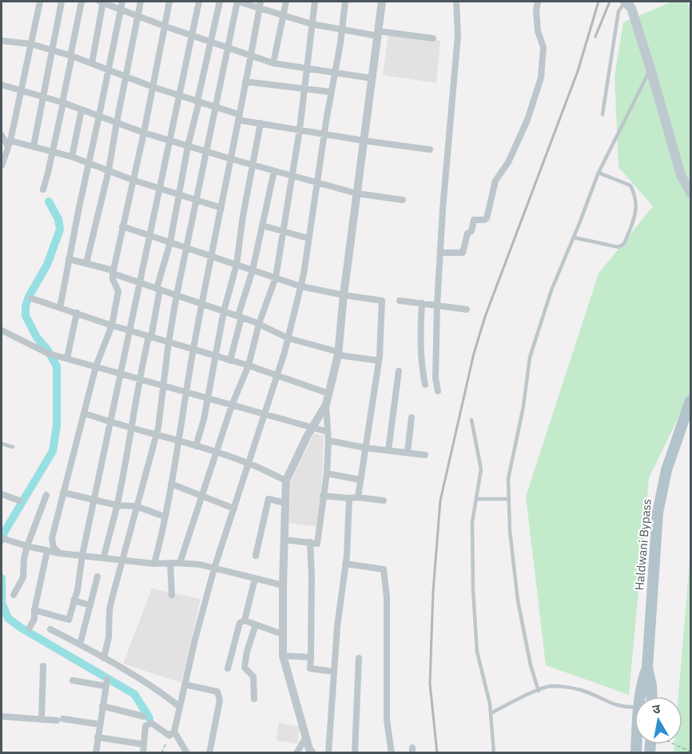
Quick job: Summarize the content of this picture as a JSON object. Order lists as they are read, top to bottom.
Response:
{
  "streets": {
    "main road": ["Haldwani Bypass"]
  },
  "north": "top"
}
